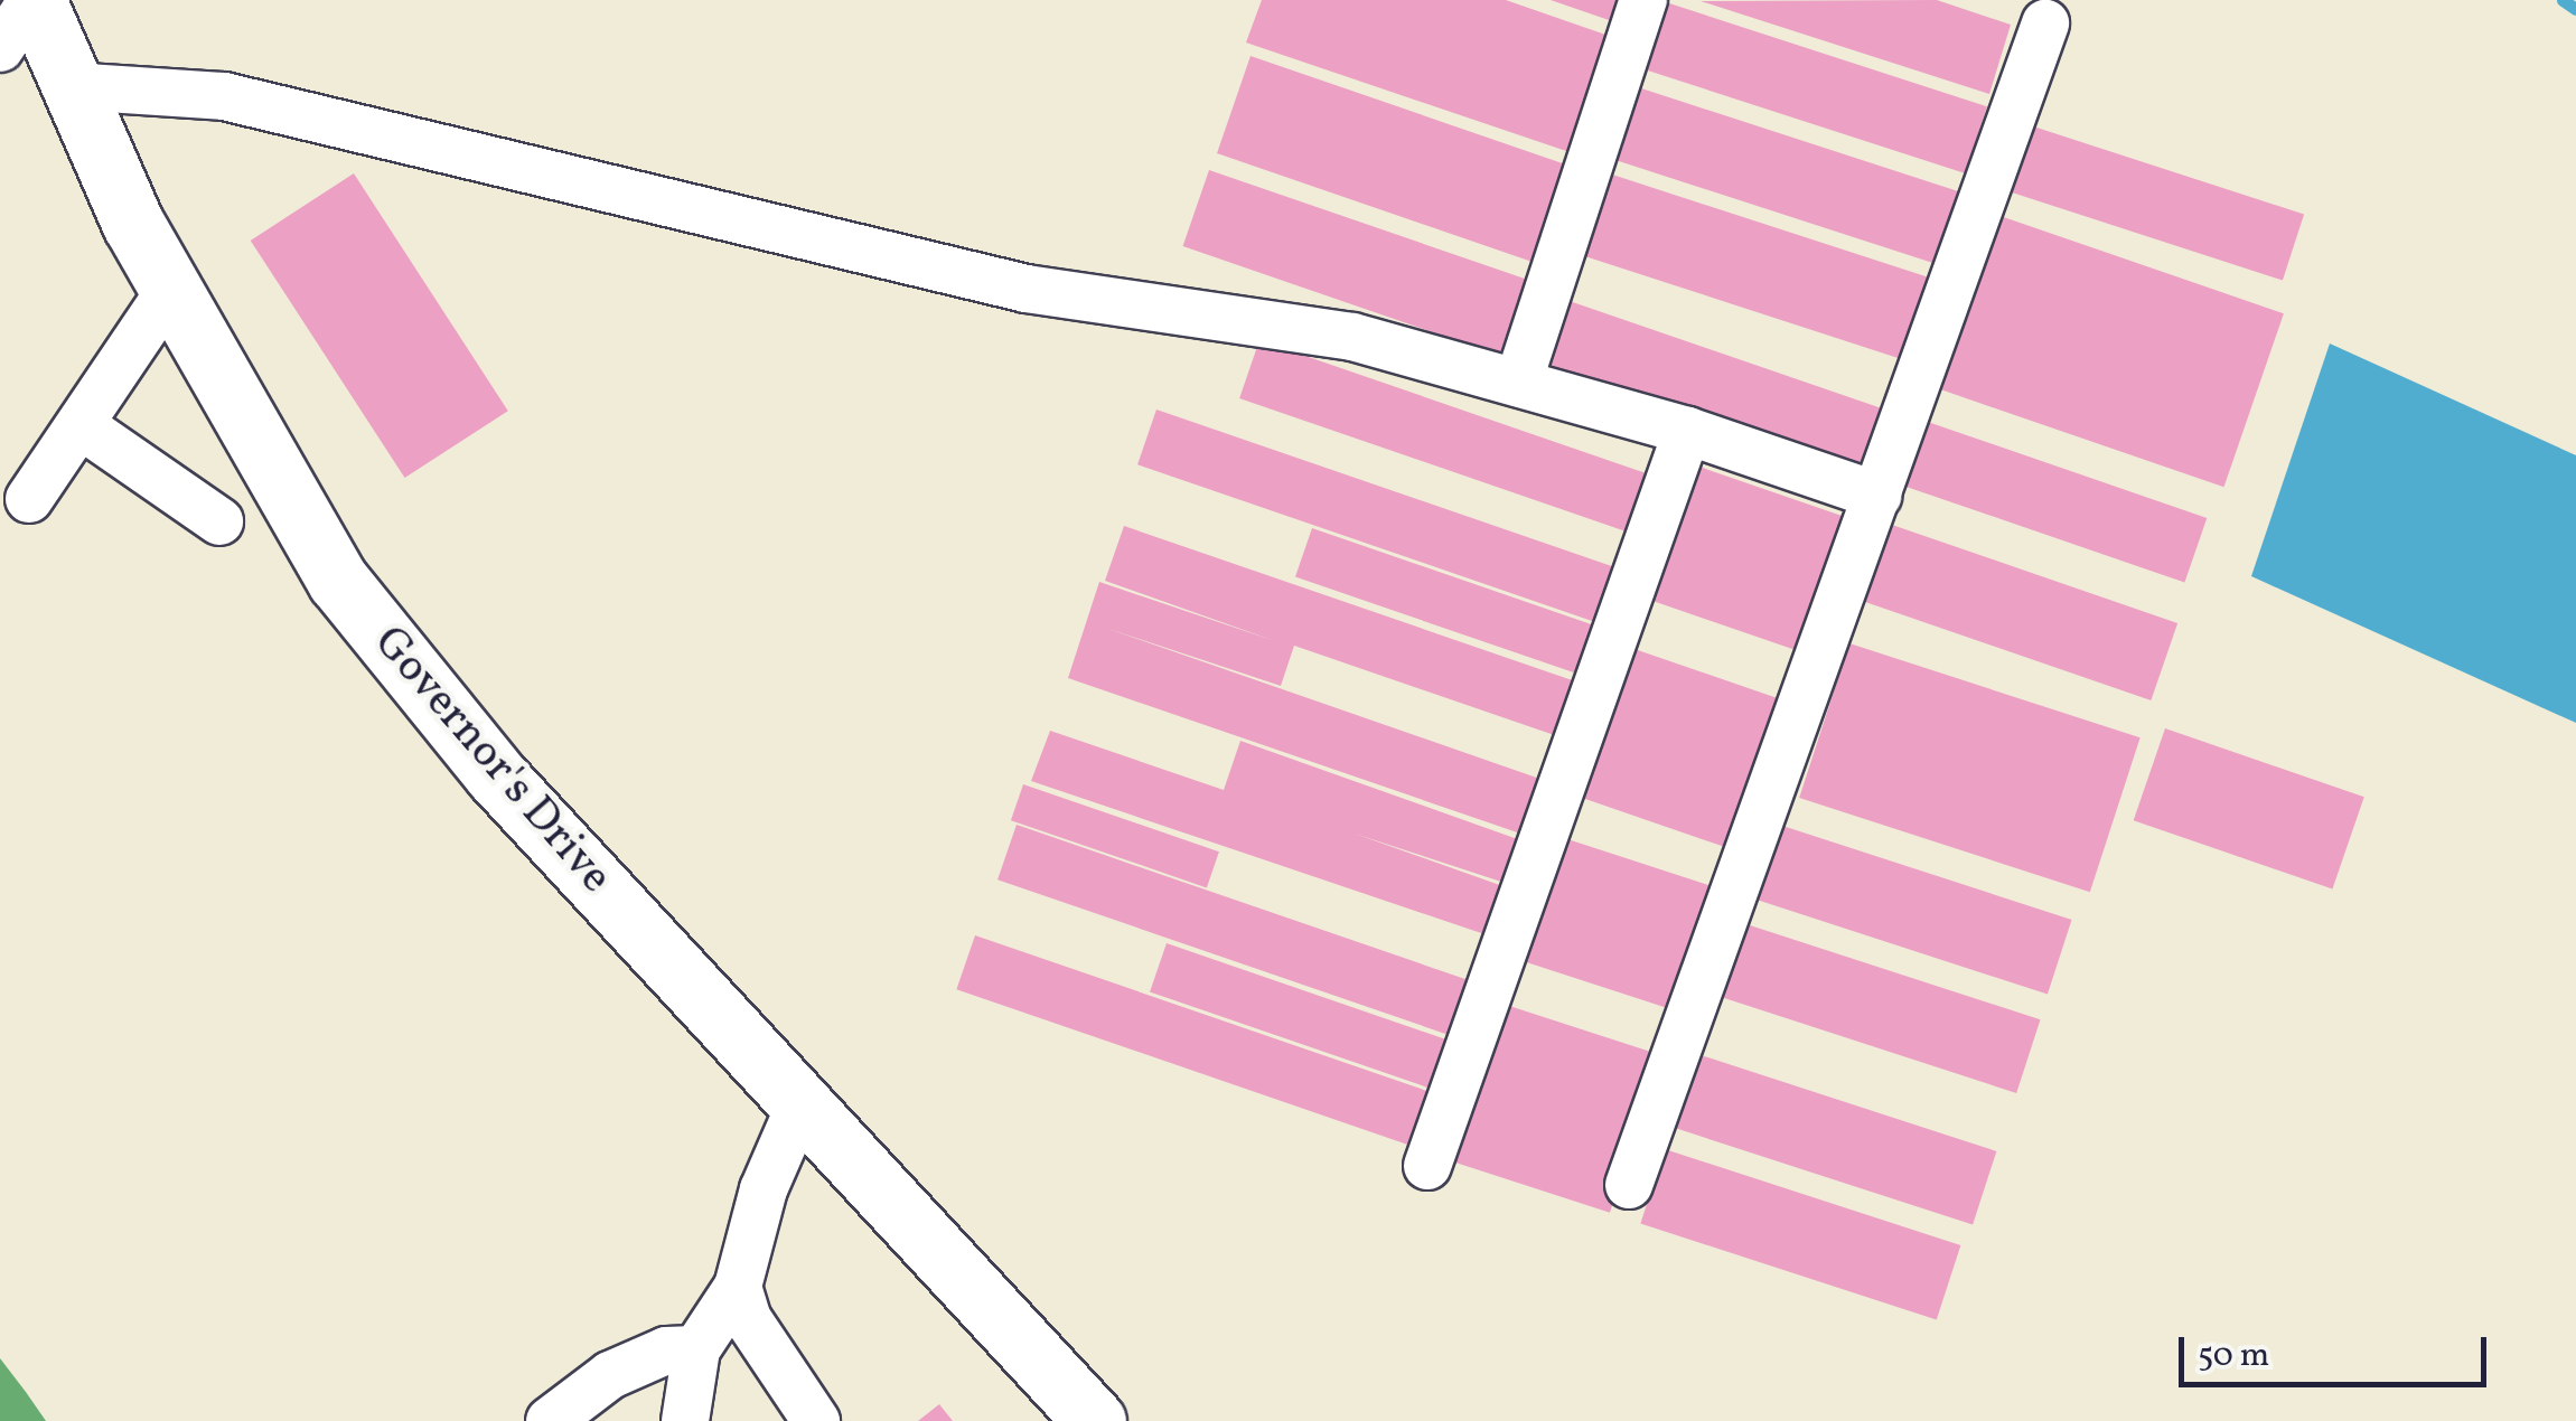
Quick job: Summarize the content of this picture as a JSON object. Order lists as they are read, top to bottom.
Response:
{
  "streets": {
    "main road": ["Governor's Drive"]
  },
  "scale_bar": "50 m"
}
